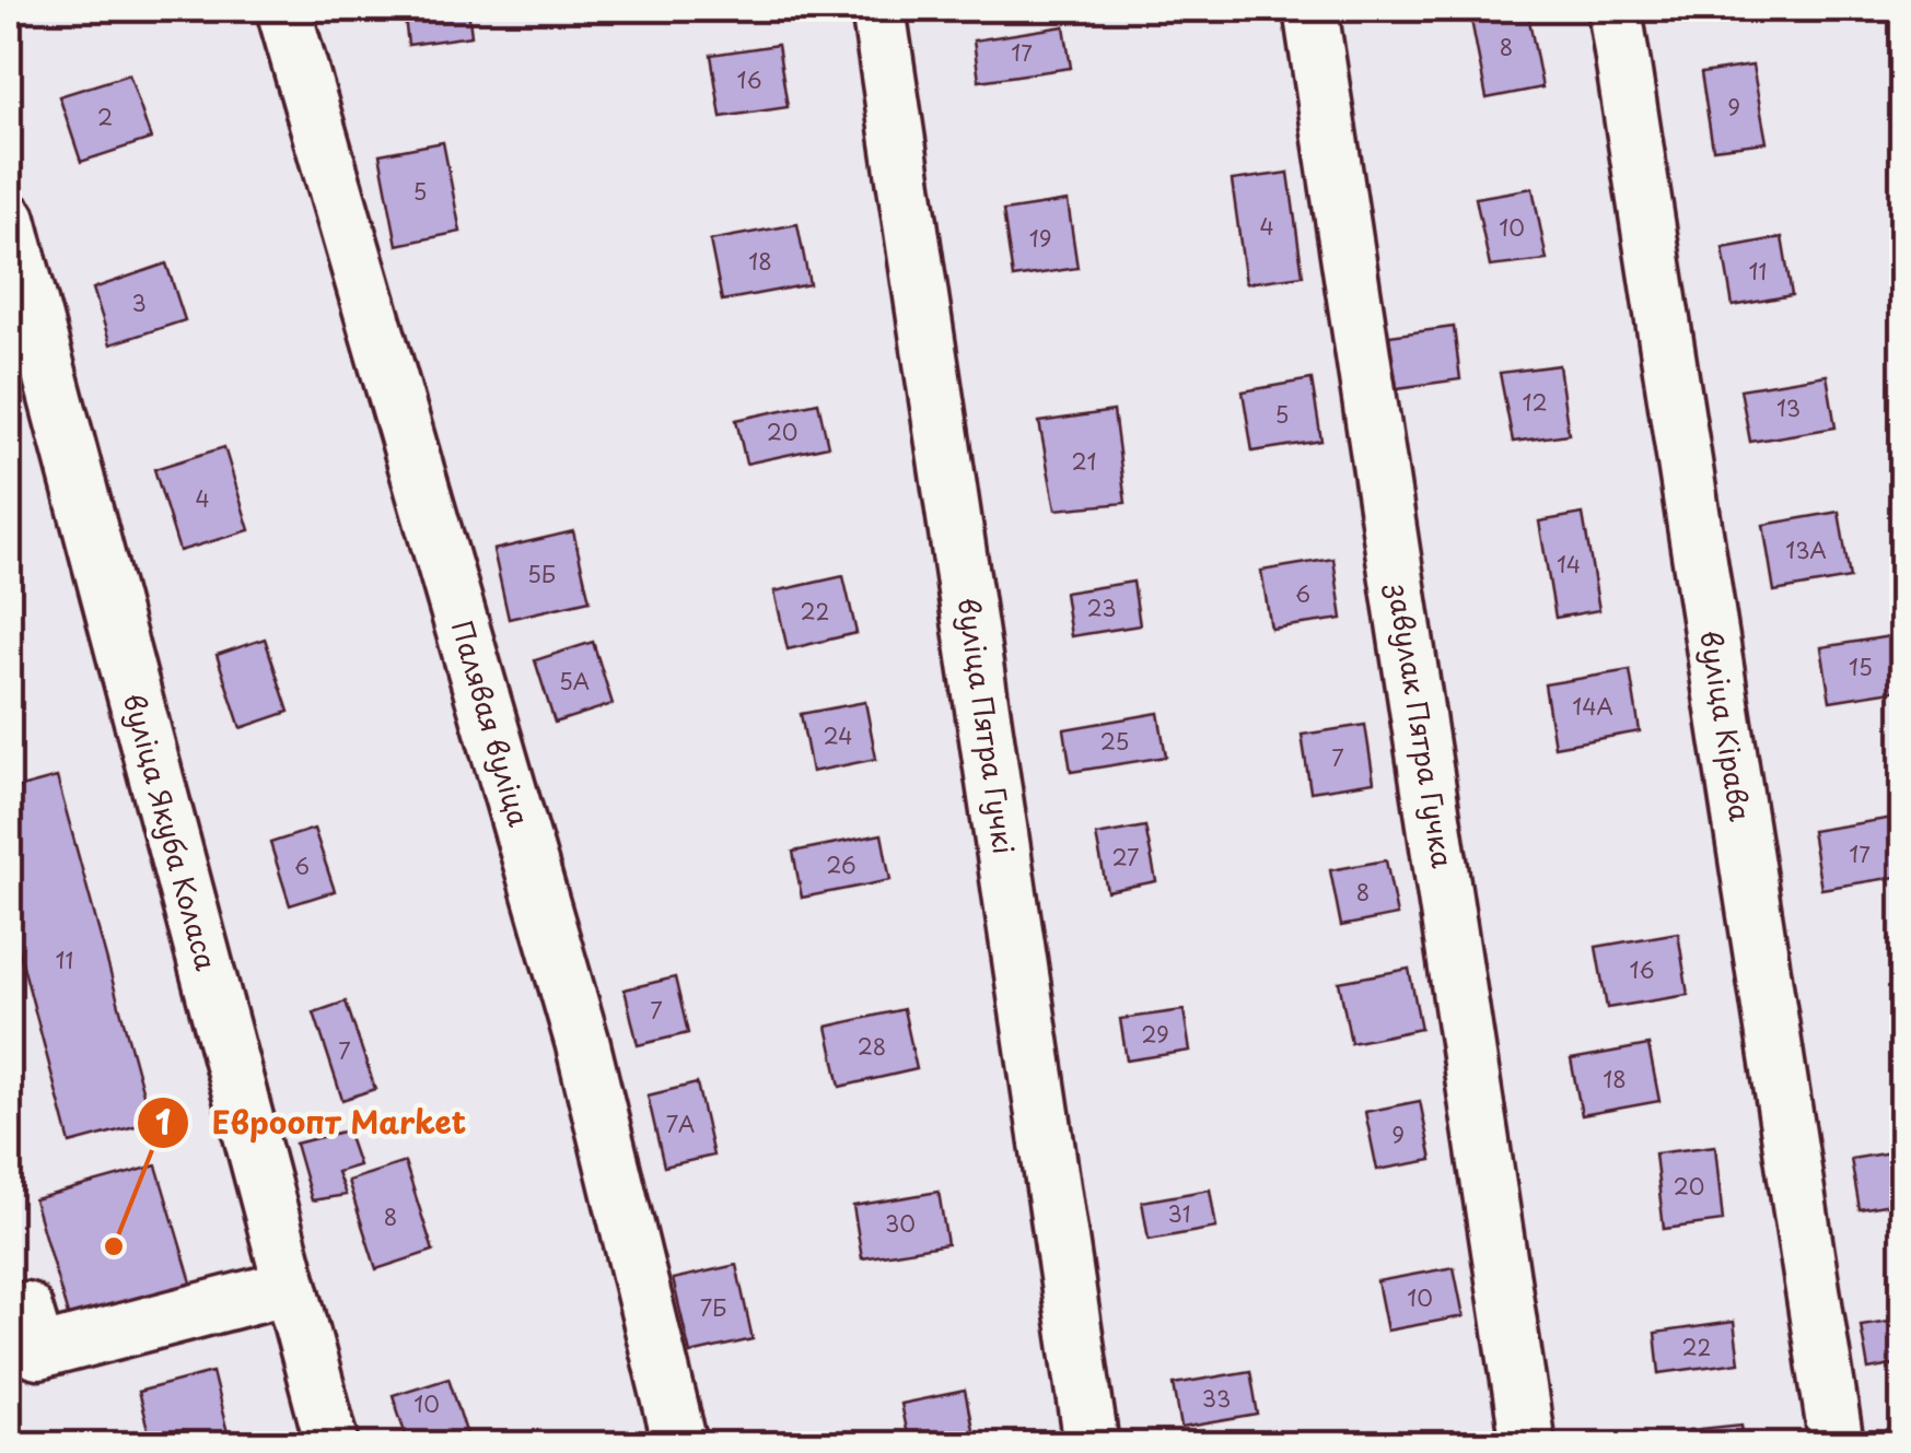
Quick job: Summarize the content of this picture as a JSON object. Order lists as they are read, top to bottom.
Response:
{
  "streets": {
    "street": [
      "Палявая вуліца",
      "вуліца Пятра Гучкі",
      "завулак Пятра Гучка",
      "вуліца Кірава",
      "вуліца Якуба Коласа"
    ]
  },
  "places": ["Евроопт Market"],
  "house_numbers": [
    "8",
    "17",
    "16",
    "9",
    "2",
    "5",
    "4",
    "10",
    "19",
    "18",
    "11",
    "3",
    "12",
    "13",
    "5",
    "20",
    "21",
    "4",
    "13А",
    "14",
    "5Б",
    "6",
    "23",
    "22",
    "15",
    "5А",
    "14А",
    "24",
    "25",
    "7",
    "17",
    "27",
    "26",
    "6",
    "8",
    "11",
    "16",
    "7",
    "29",
    "28",
    "7",
    "18",
    "7А",
    "9",
    "20",
    "31",
    "8",
    "30",
    "10",
    "7Б",
    "22",
    "33",
    "10"
  ]
}
